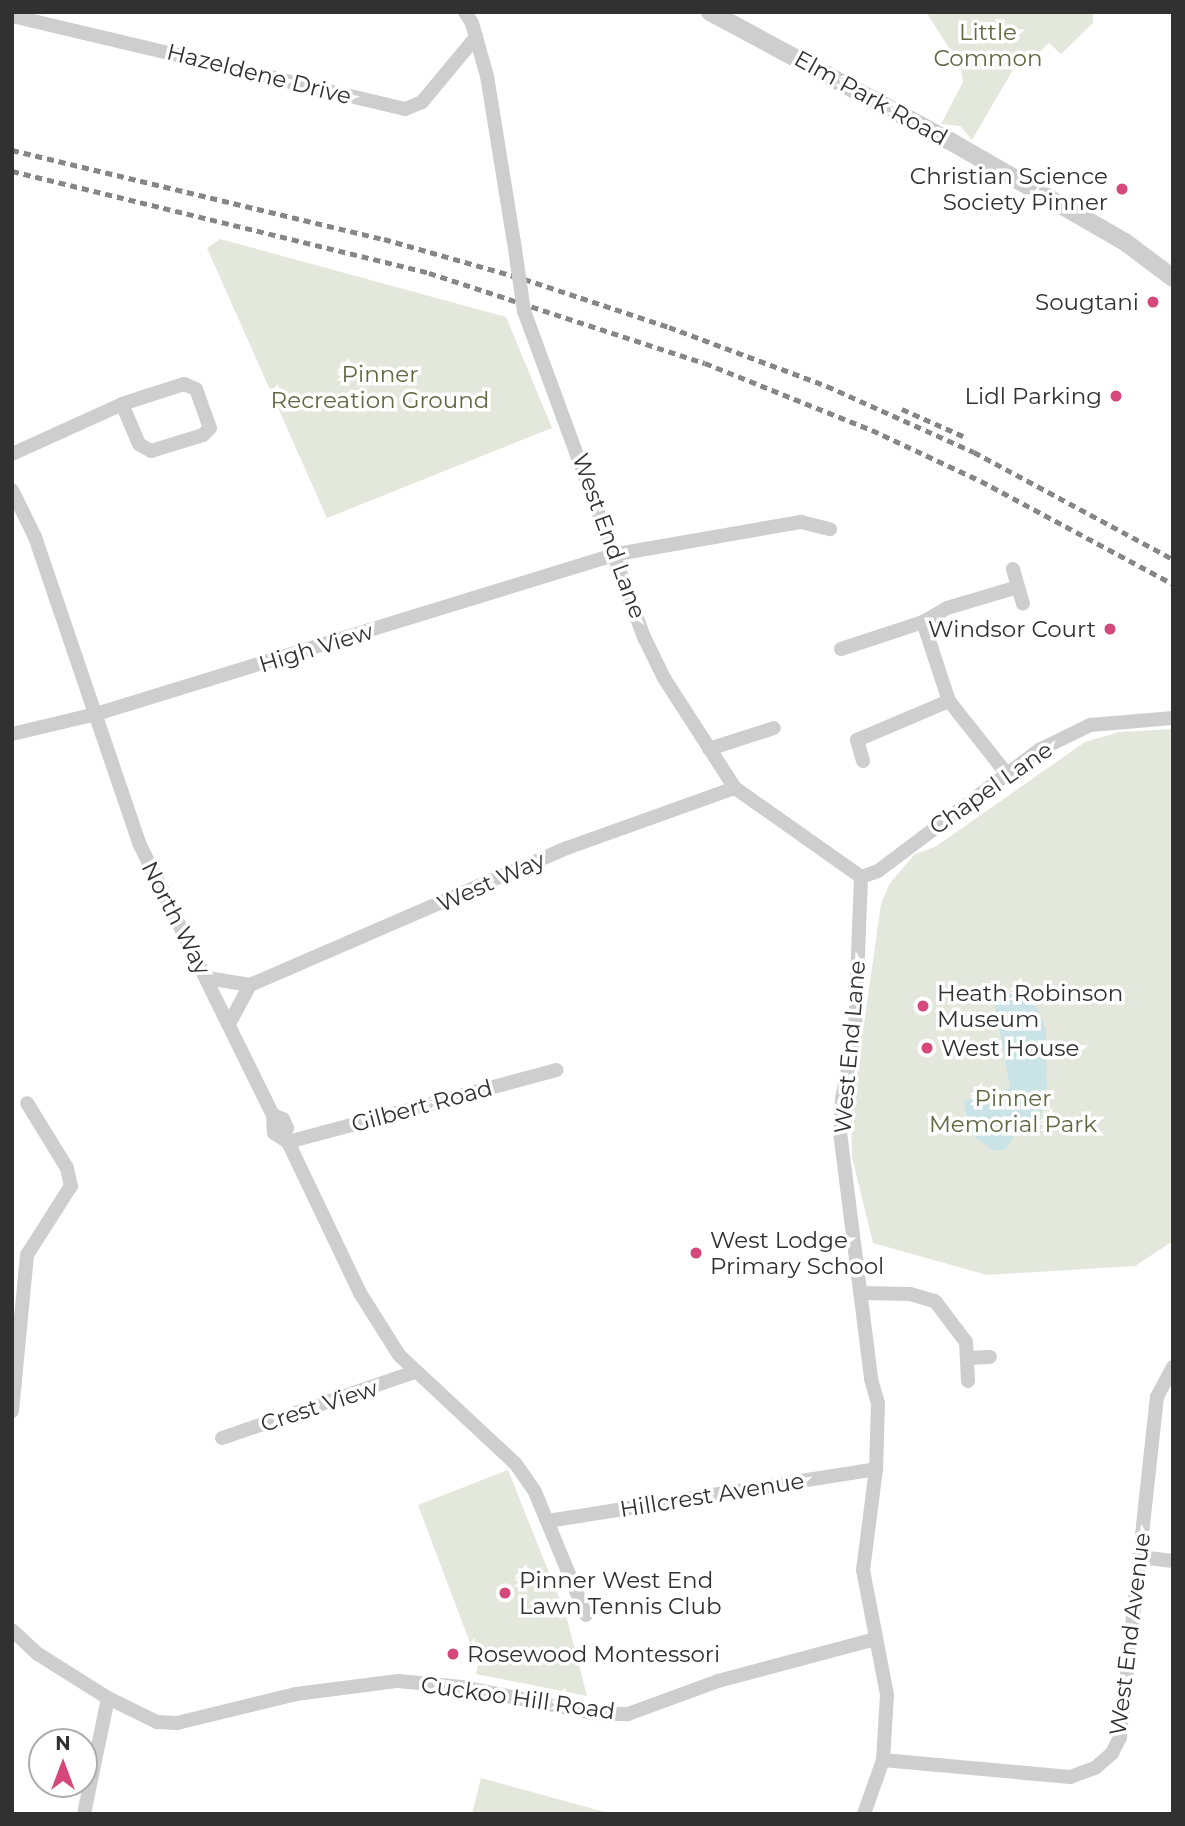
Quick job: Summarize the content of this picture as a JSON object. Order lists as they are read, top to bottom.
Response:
{
  "streets": {
    "street": [
      "Hazeldene Drive",
      "Elm Park Road",
      "West End Lane",
      "High View",
      "Chapel Lane",
      "West Way",
      "North Way",
      "Gilbert Road",
      "Crest View",
      "Hillcrest Avenue",
      "West End Avenue",
      "Cuckoo Hill Road"
    ]
  },
  "crossings": [
    ["Hazeldene Drive", "West End Lane"],
    ["West End Lane", "High View"],
    ["West End Lane", "Chapel Lane"],
    ["West End Lane", "West Way"],
    ["West End Lane", "Hillcrest Avenue"],
    ["West End Lane", "West End Avenue"],
    ["West End Lane", "Cuckoo Hill Road"],
    ["High View", "North Way"],
    ["North Way", "Gilbert Road"]
  ],
  "parks": ["Little Common", "Pinner Recreation Ground", "Pinner Memorial Park"],
  "places": [
    "Christian Science Society Pinner",
    "Sougtani",
    "Lidl Parking",
    "Windsor Court",
    "Heath Robinson Museum",
    "West House",
    "West Lodge Primary School",
    "Pinner West End Lawn Tennis Club",
    "Rosewood Montessori"
  ],
  "north": "top"
}
